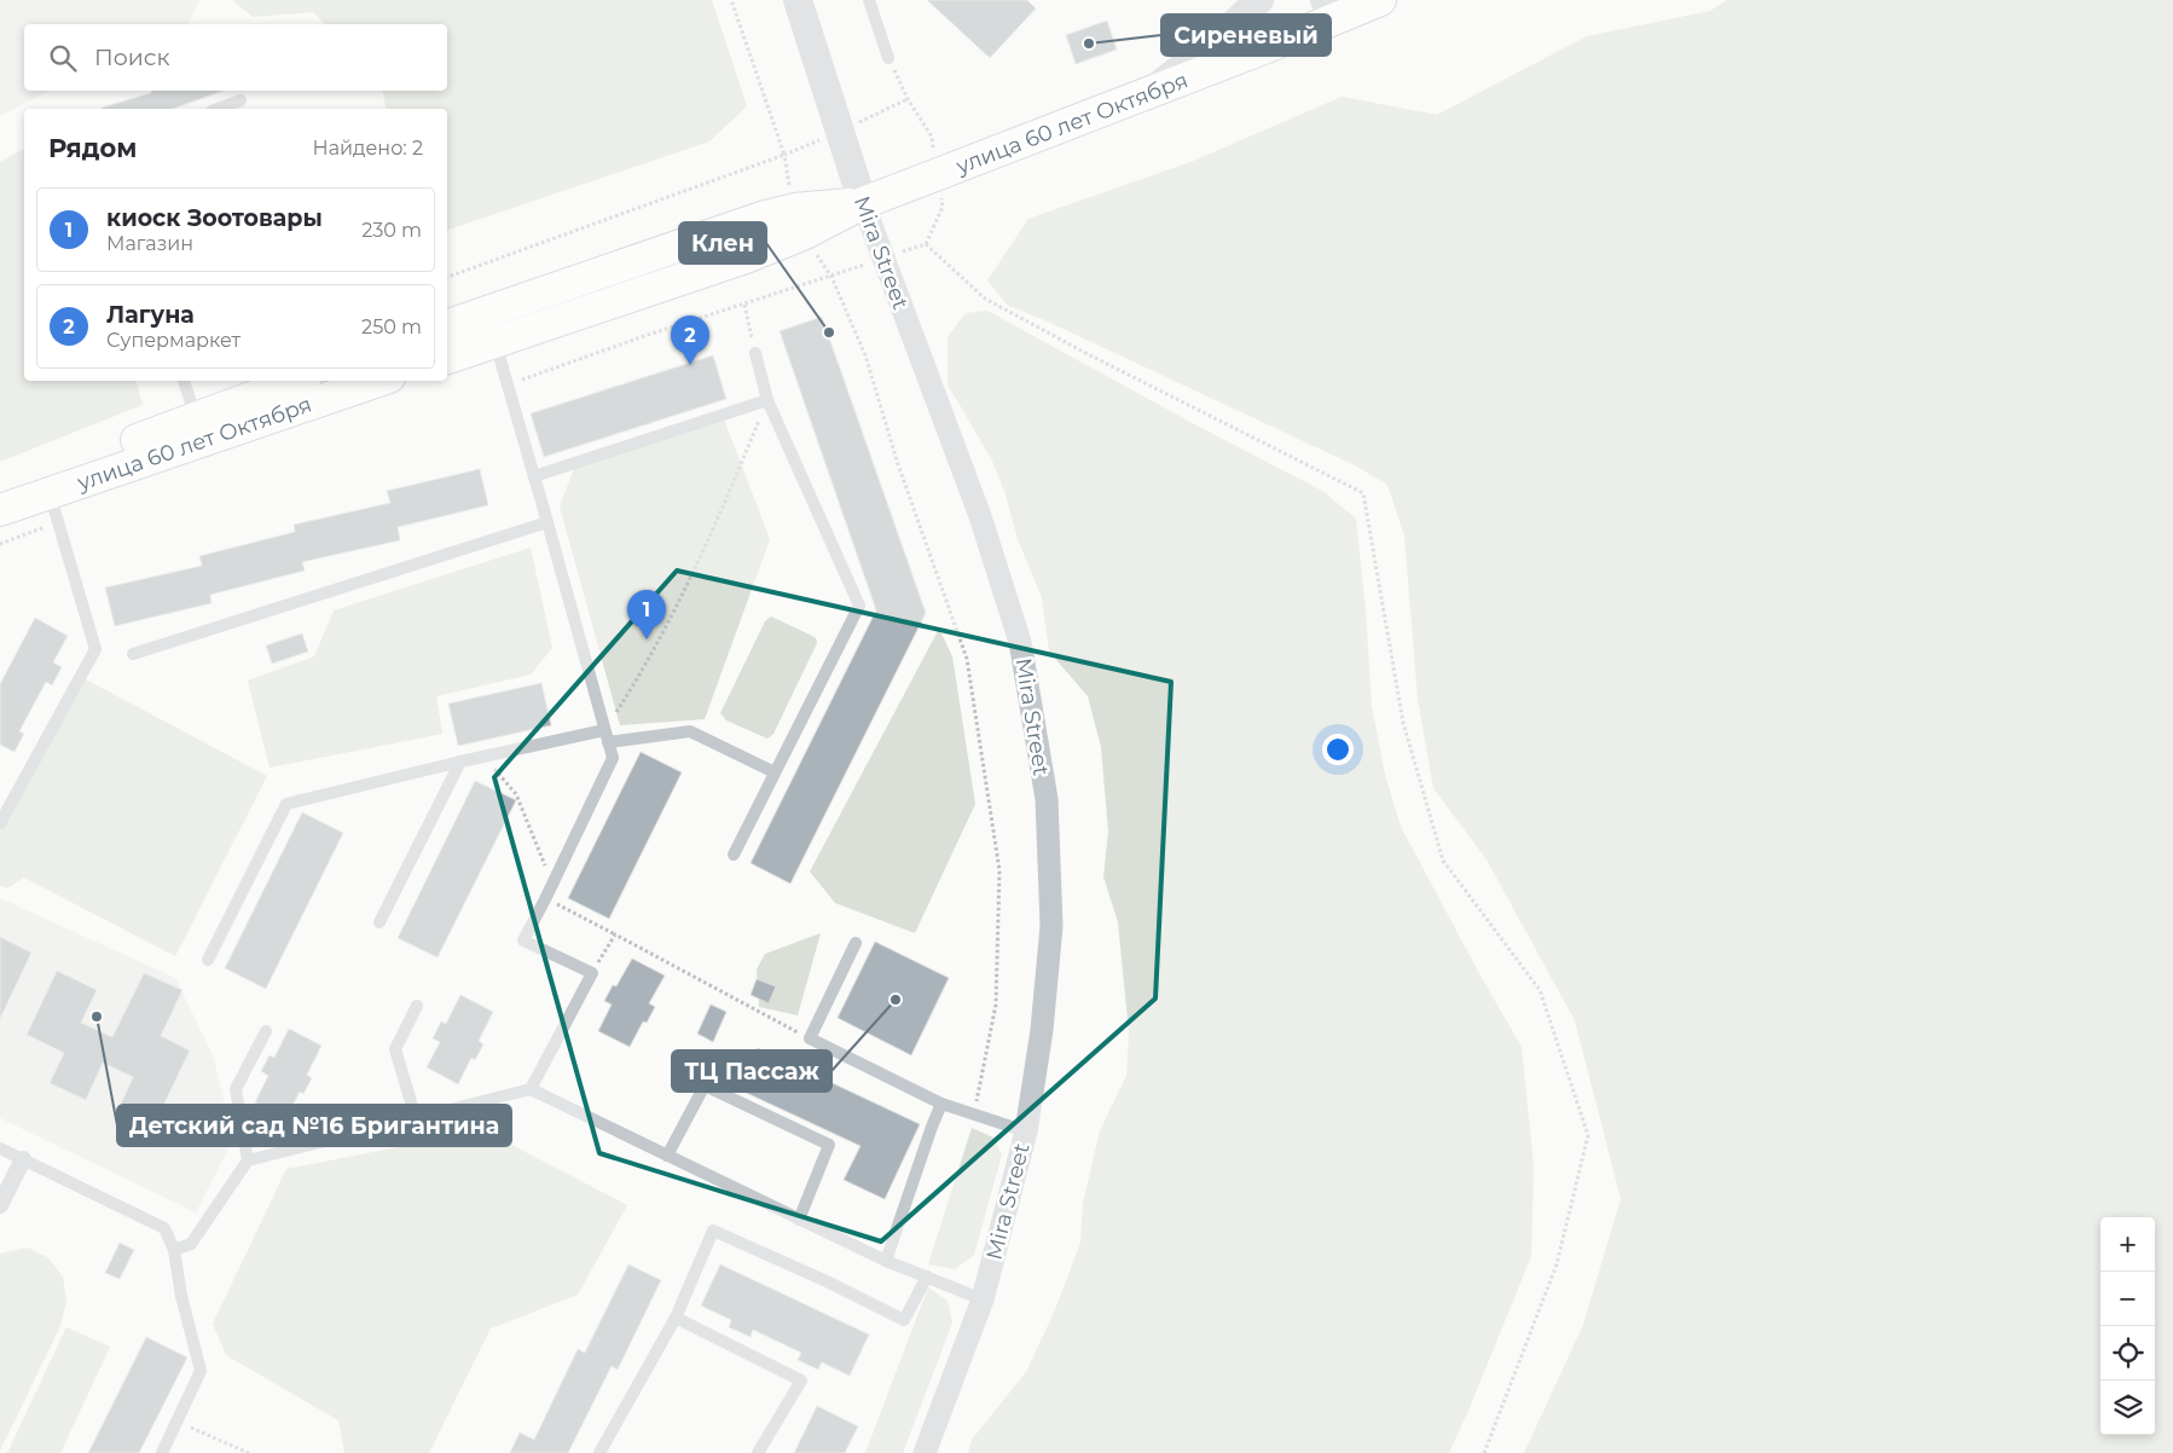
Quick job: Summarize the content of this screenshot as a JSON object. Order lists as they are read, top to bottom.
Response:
{
  "streets": {
    "main road": ["улица 60 лет Октября"],
    "street": ["Mira Street"]
  },
  "crossings": [
    ["улица 60 лет Октября", "Mira Street"]
  ],
  "places": [
    "Сиреневый",
    "Клен",
    "ТЦ Пассаж",
    "Детский сад №16 Бригантина"
  ],
  "page": {
    "search": "Поиск",
    "heading": ["Рядом", "Найдено: 2"],
    "list": [
      {
        "mark": "1",
        "name": "киоск Зоотовары",
        "note": "Магазин",
        "value": "230 m"
      },
      {
        "mark": "2",
        "name": "Лагуна",
        "note": "Супермаркет",
        "value": "250 m"
      }
    ],
    "pins": ["2", "1"],
    "map_buttons": ["+", "−"]
  }
}
